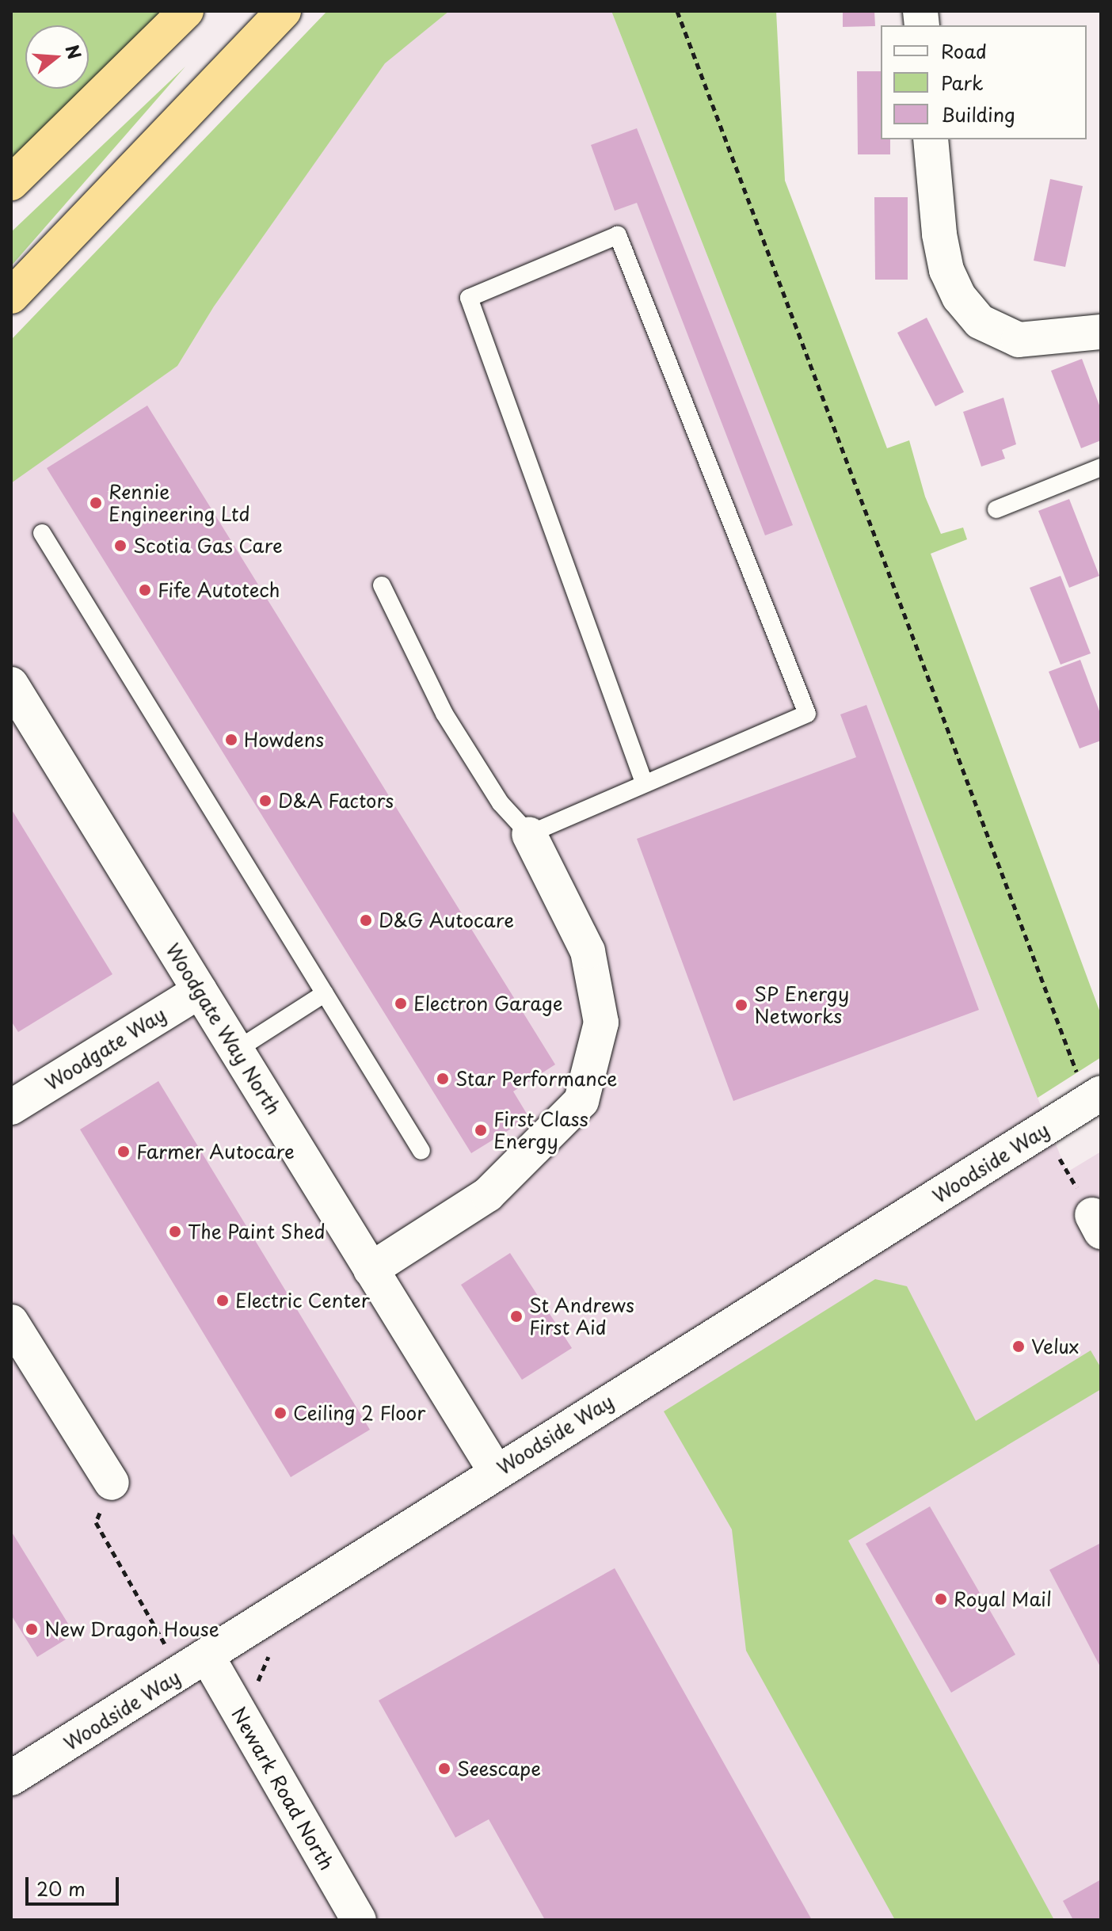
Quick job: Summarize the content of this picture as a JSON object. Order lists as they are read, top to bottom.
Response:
{
  "streets": {
    "street": [
      "Woodgate Way North",
      "Woodgate Way",
      "Woodside Way",
      "Newark Road North"
    ]
  },
  "crossings": [
    ["Woodgate Way North", "Woodgate Way"],
    ["Woodgate Way North", "Woodside Way"],
    ["Woodside Way", "Newark Road North"]
  ],
  "places": [
    "Rennie Engineering Ltd",
    "Scotia Gas Care",
    "Fife Autotech",
    "Howdens",
    "D&A Factors",
    "D&G Autocare",
    "Electron Garage",
    "SP Energy Networks",
    "Star Performance",
    "First Class Energy",
    "Farmer Autocare",
    "The Paint Shed",
    "Electric Center",
    "St Andrews First Aid",
    "Velux",
    "Ceiling 2 Floor",
    "Royal Mail",
    "New Dragon House",
    "Seescape"
  ],
  "legend": ["Road", "Park", "Building"],
  "scale_bar": "20 m",
  "north": "right"
}
